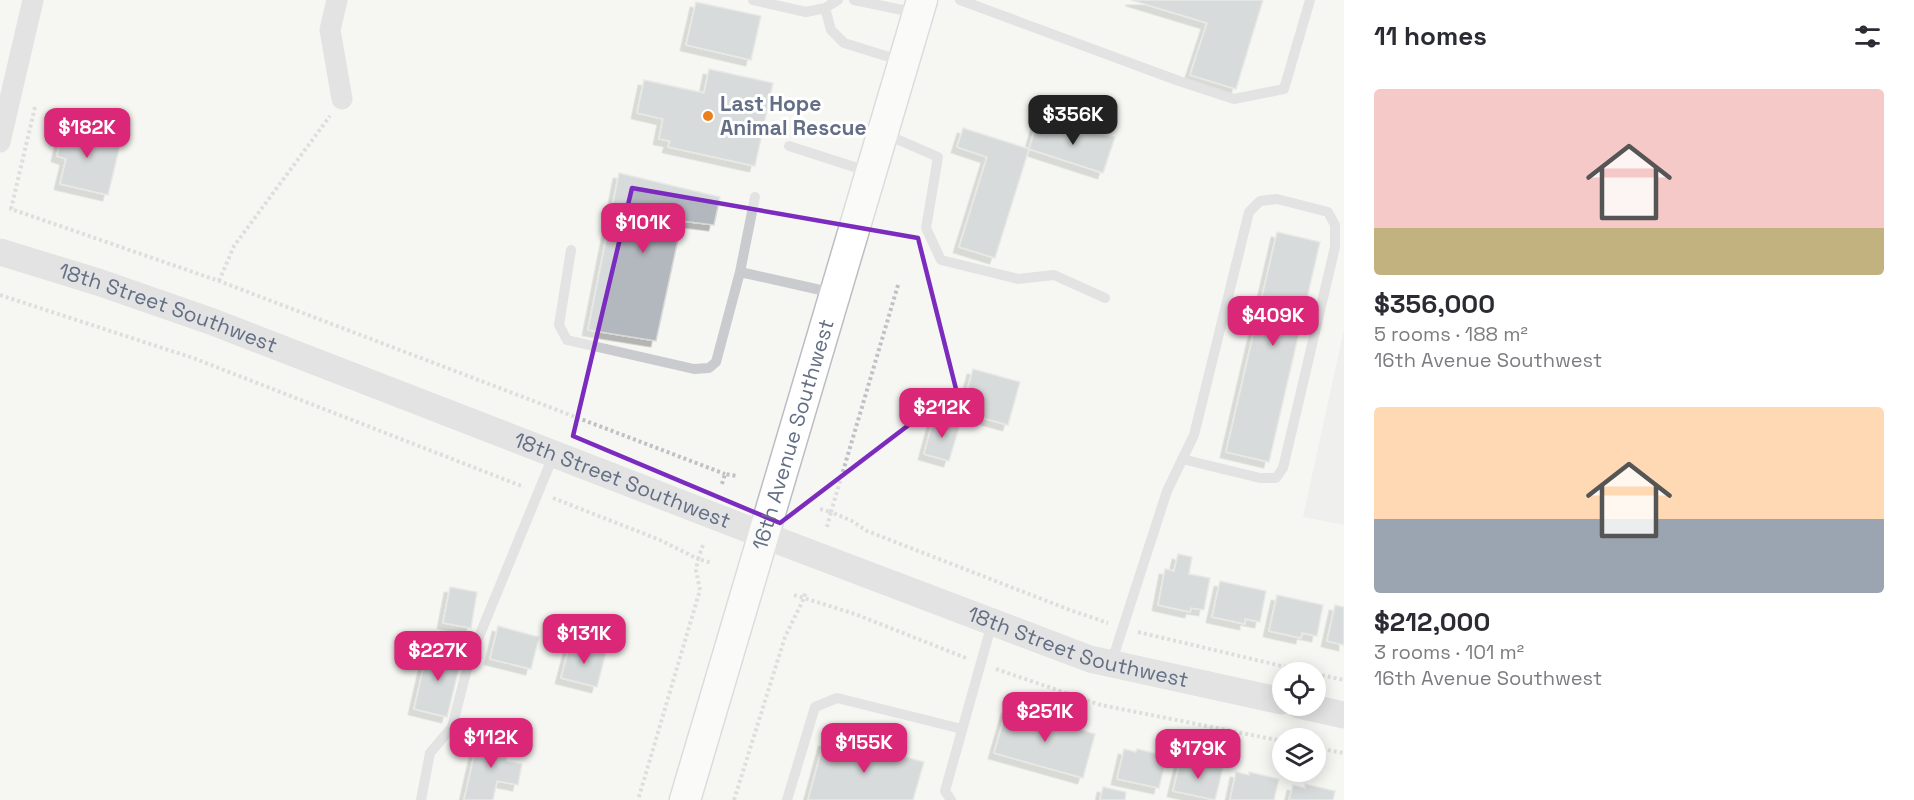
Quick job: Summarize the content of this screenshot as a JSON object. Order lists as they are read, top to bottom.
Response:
{
  "streets": {
    "main road": ["16th Avenue Southwest"],
    "street": ["18th Street Southwest"]
  },
  "crossings": [
    ["18th Street Southwest", "16th Avenue Southwest"]
  ],
  "places": ["Last Hope Animal Rescue"],
  "page": {
    "heading": "11 homes",
    "list": [
      {
        "name": "$356,000",
        "note": "5 rooms · 188 m² · 16th Avenue Southwest"
      },
      {
        "name": "$212,000",
        "note": "3 rooms · 101 m² · 16th Avenue Southwest"
      }
    ],
    "price": [
      "$356K",
      "$182K",
      "$101K",
      "$409K",
      "$212K",
      "$131K",
      "$227K",
      "$251K",
      "$112K",
      "$155K",
      "$179K"
    ]
  }
}
